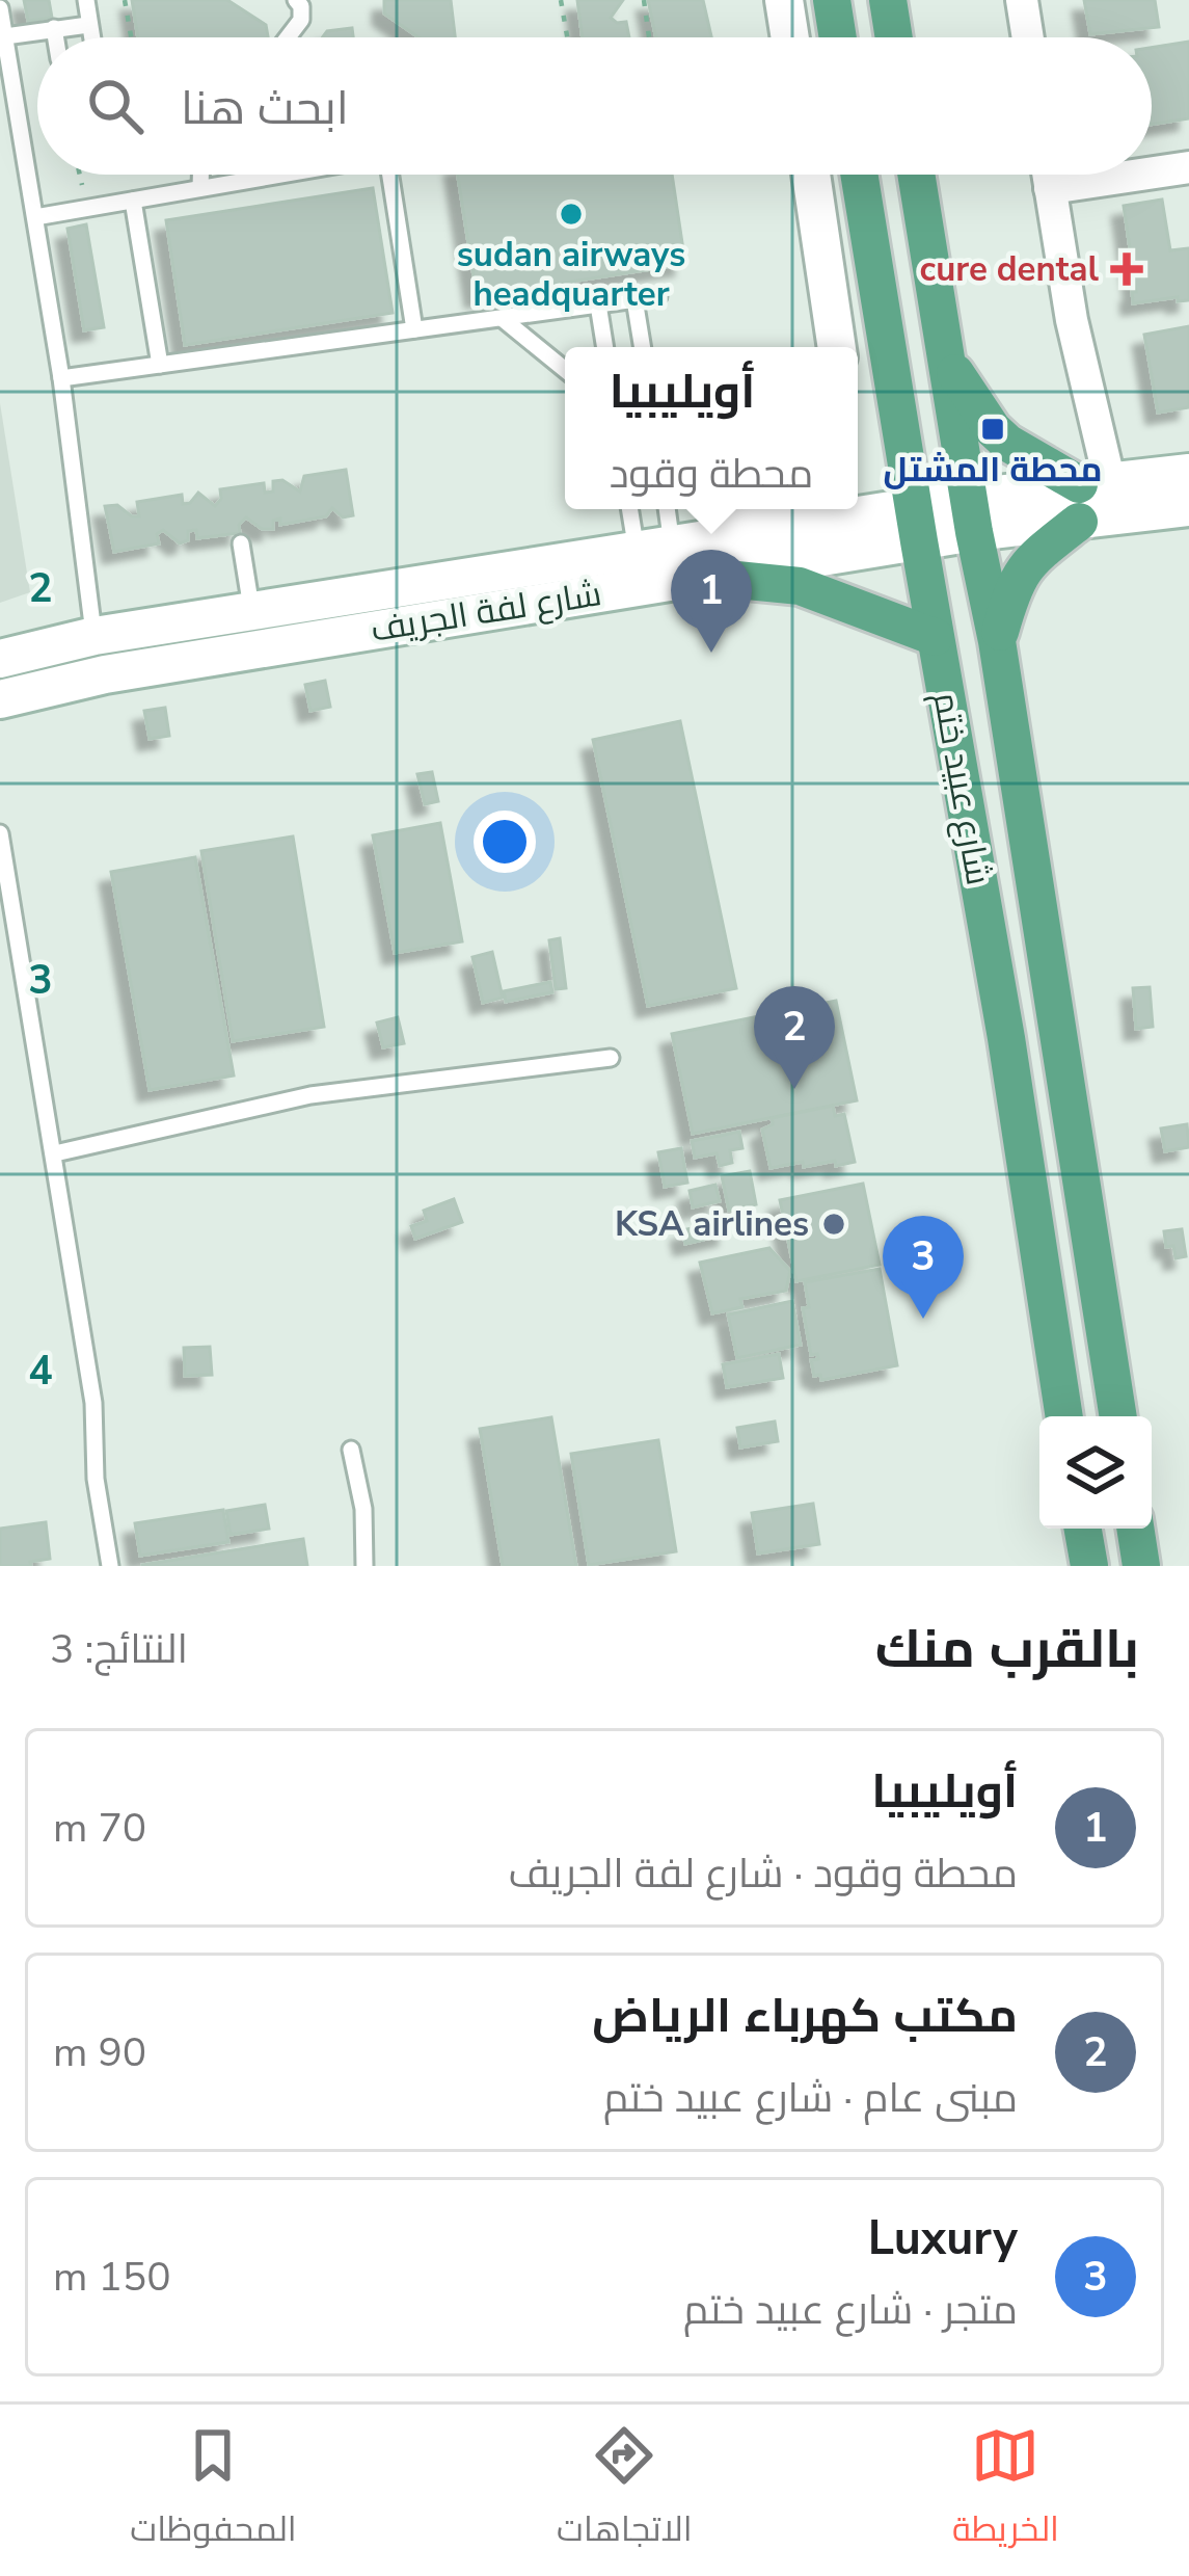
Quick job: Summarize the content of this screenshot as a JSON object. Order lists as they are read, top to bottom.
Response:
{
  "streets": {
    "main road": ["شارع لفة الجريف", "شارع عبيد ختم"]
  },
  "crossings": [
    ["شارع لفة الجريف", "شارع عبيد ختم"]
  ],
  "places": {
    "other": ["sudan airways headquarter", "KSA airlines"],
    "health": ["cure dental"],
    "transit": ["محطة المشتل"]
  },
  "page": {
    "search": "ابحث هنا",
    "popup": ["أويليبيا", "محطة وقود"],
    "pins": ["1", "2", "3"],
    "heading": ["بالقرب منك", "النتائج: 3"],
    "list": [
      {
        "mark": "1",
        "name": "أويليبيا",
        "note": "محطة وقود · شارع لفة الجريف",
        "value": "70 m"
      },
      {
        "mark": "2",
        "name": "مكتب كهرباء الرياض",
        "note": "مبنى عام · شارع عبيد ختم",
        "value": "90 m"
      },
      {
        "mark": "3",
        "name": "Luxury",
        "note": "متجر · شارع عبيد ختم",
        "value": "150 m"
      }
    ],
    "nav": ["الخريطة", "الاتجاهات", "المحفوظات"]
  },
  "grid": {
    "rows": ["2", "3", "4"]
  }
}
